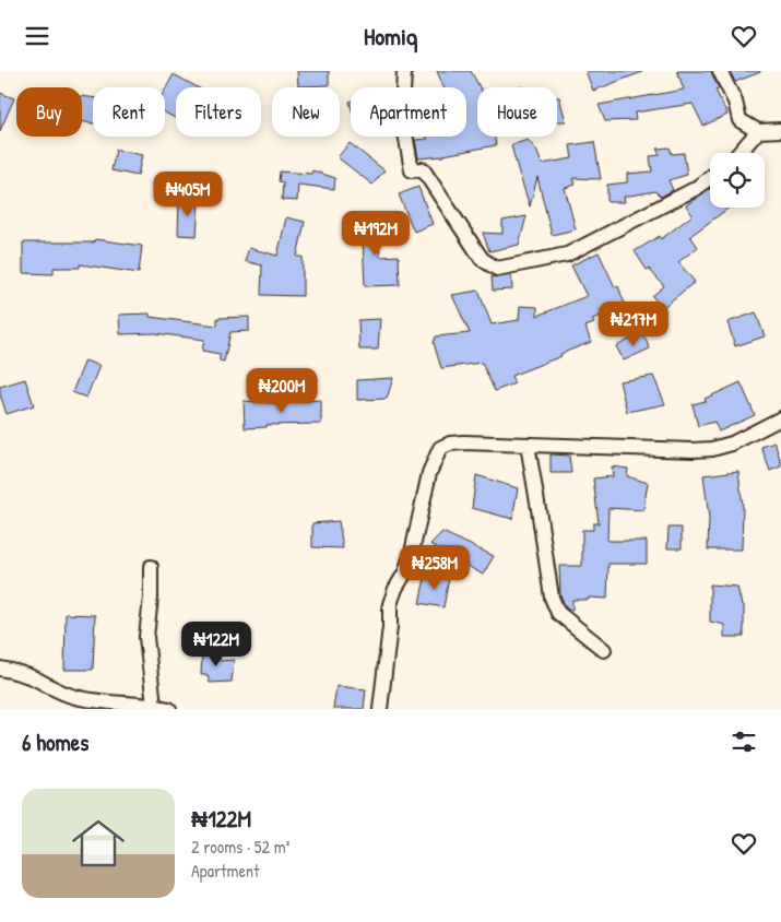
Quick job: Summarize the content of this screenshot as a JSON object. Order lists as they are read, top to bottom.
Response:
{
  "page": {
    "header": "Homiq",
    "chip": [
      "Buy",
      "Rent",
      "Filters",
      "New",
      "Apartment",
      "House"
    ],
    "price": [
      "₦405M",
      "₦192M",
      "₦217M",
      "₦200M",
      "₦258M",
      "₦122M"
    ],
    "heading": "6 homes",
    "list": [
      {
        "name": "₦122M",
        "note": "2 rooms · 52 m² · Apartment"
      }
    ]
  }
}
